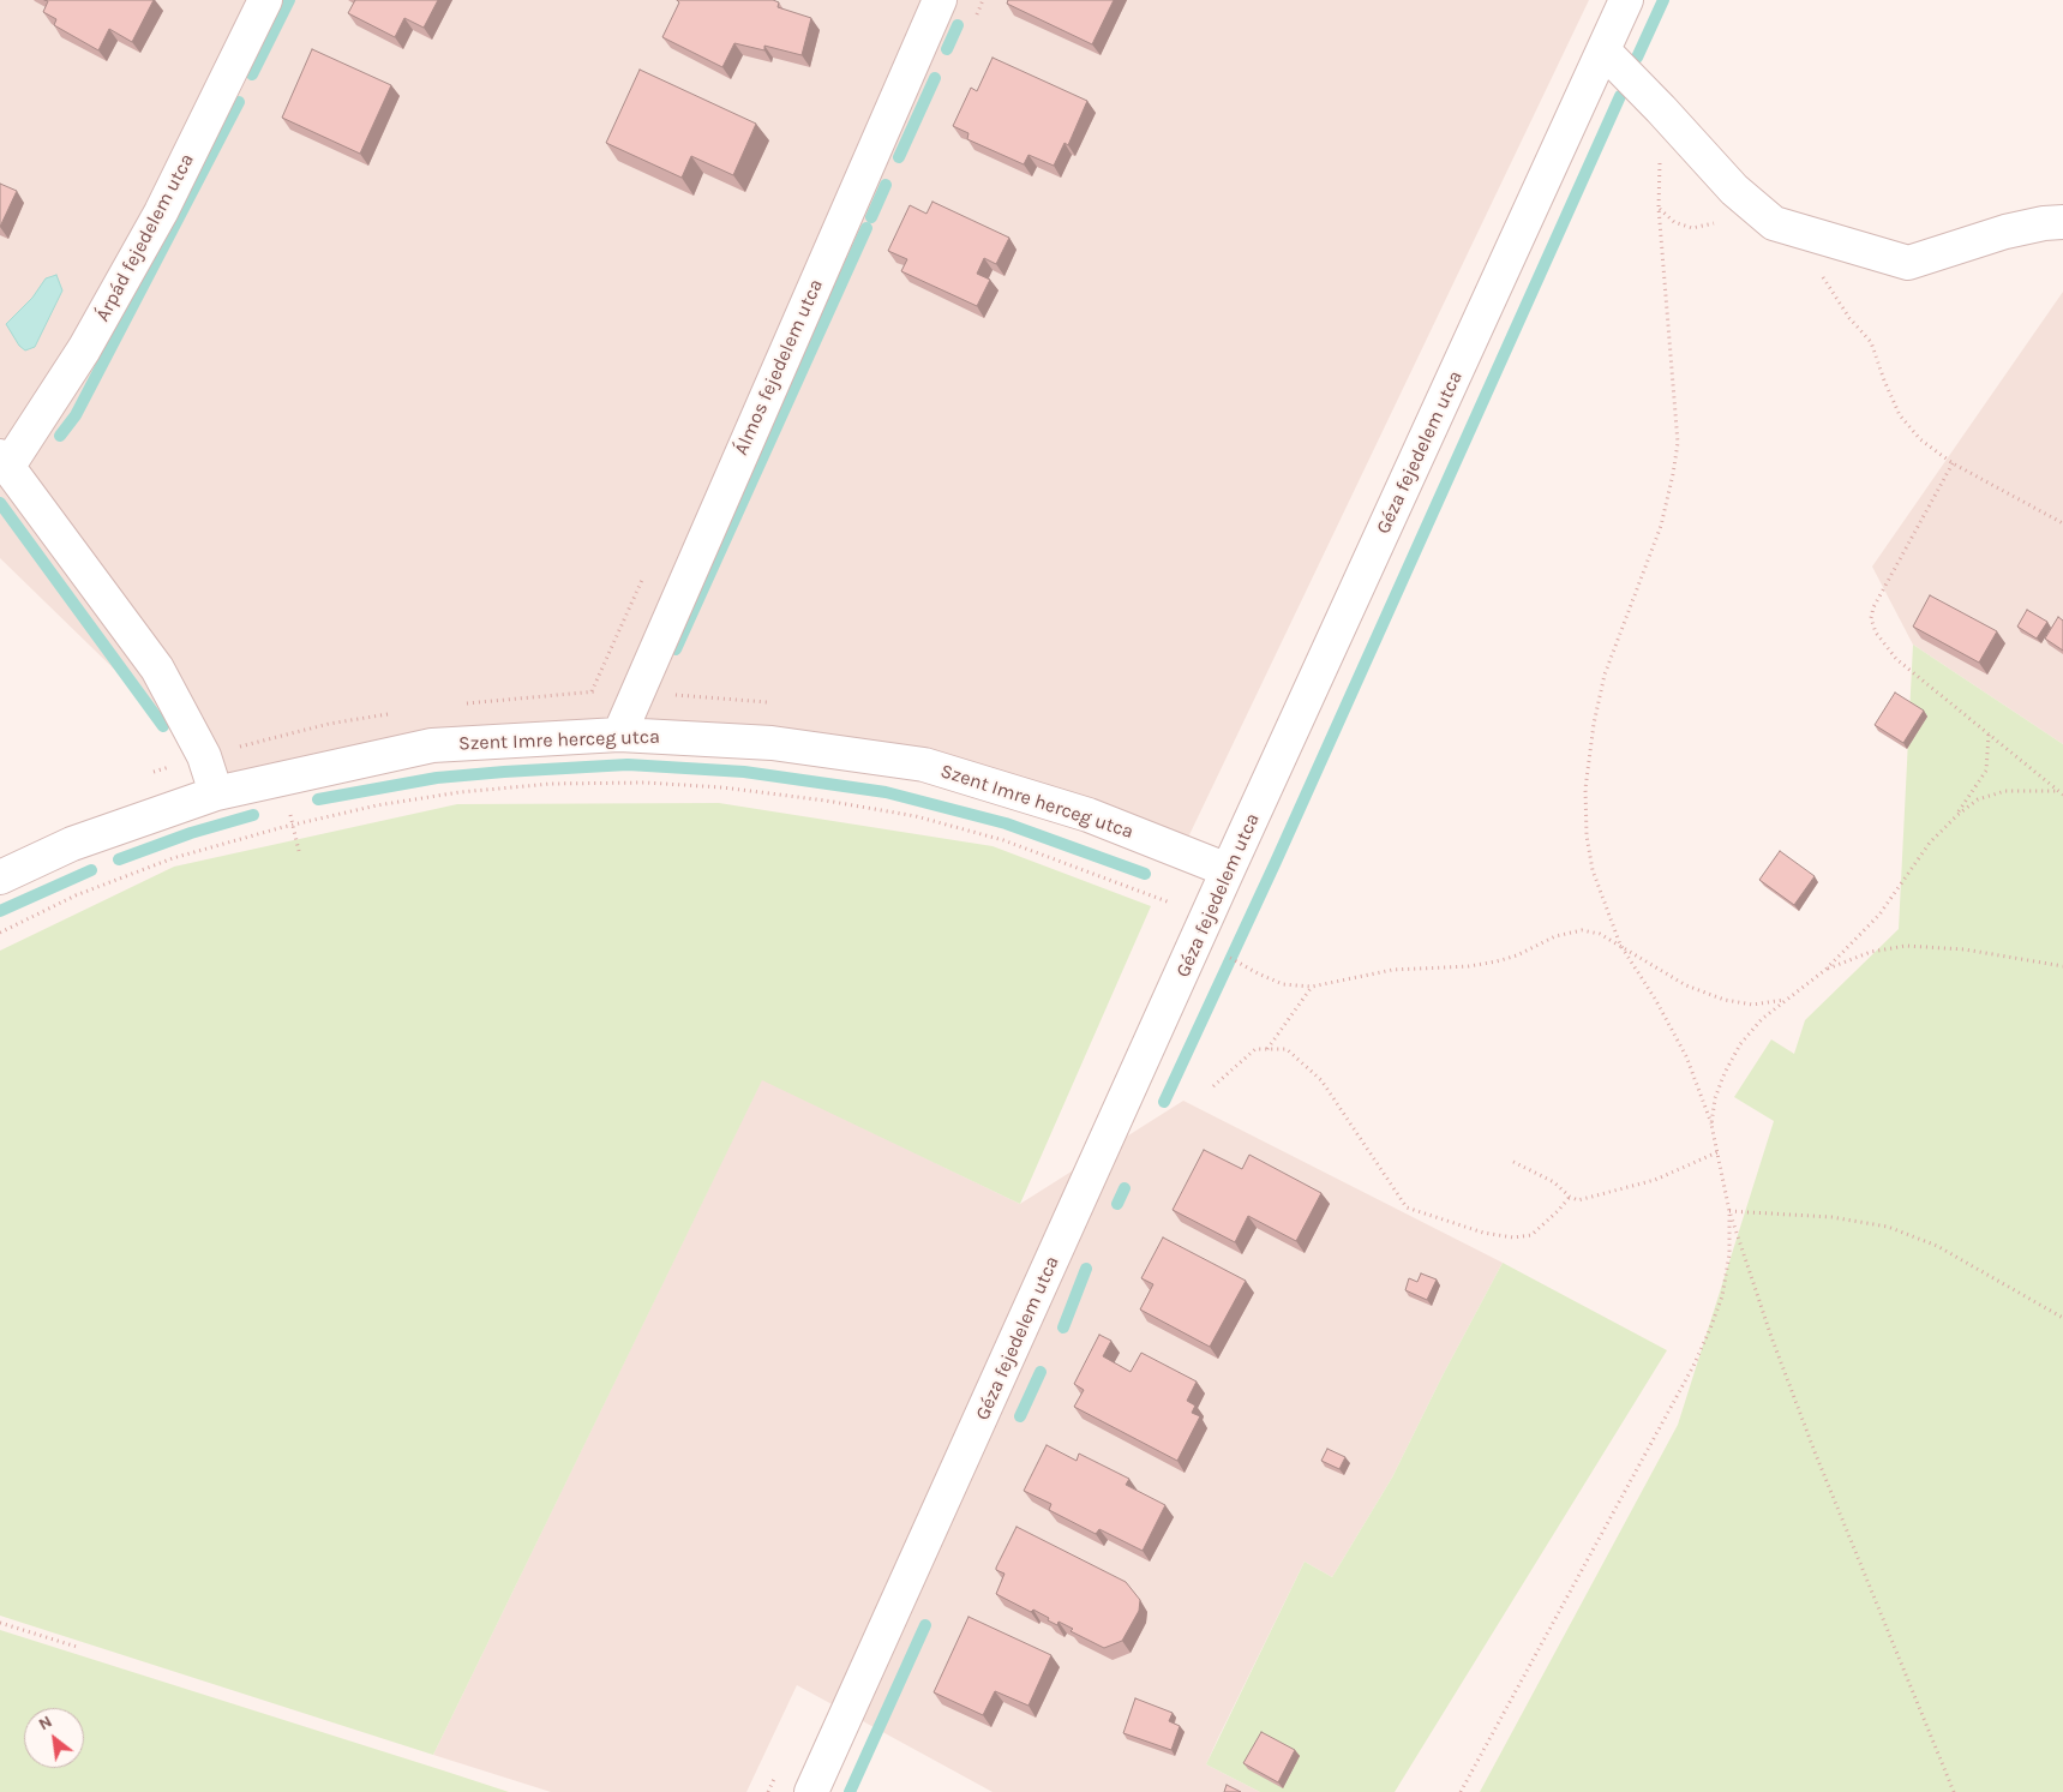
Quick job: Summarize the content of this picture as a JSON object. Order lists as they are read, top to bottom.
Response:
{
  "streets": {
    "street": [
      "Árpád fejedelem utca",
      "Álmos fejedelem utca",
      "Géza fejedelem utca",
      "Szent Imre herceg utca"
    ]
  },
  "crossings": [
    ["Álmos fejedelem utca", "Szent Imre herceg utca"],
    ["Géza fejedelem utca", "Szent Imre herceg utca"]
  ],
  "north": "top left"
}
